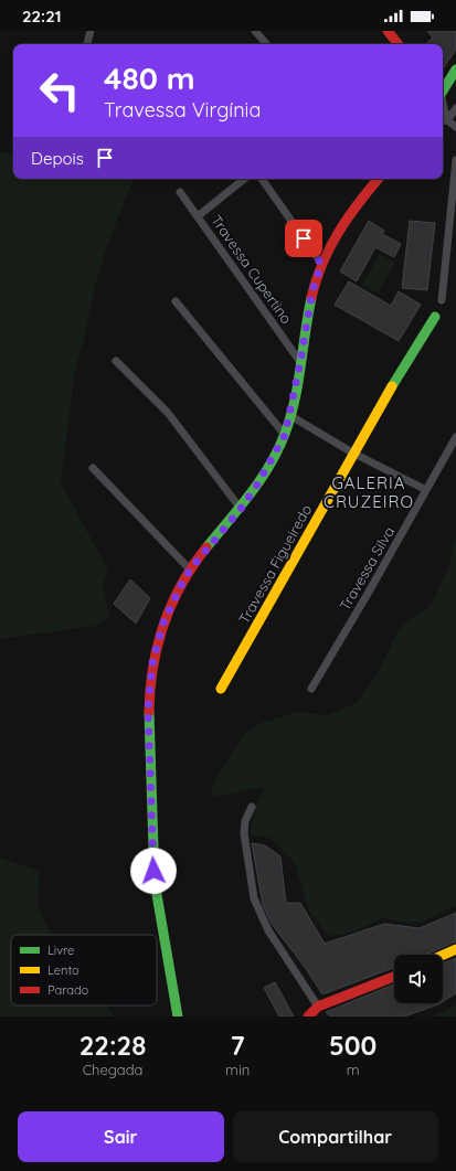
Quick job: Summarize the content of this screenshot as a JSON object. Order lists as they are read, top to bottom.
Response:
{
  "streets": {
    "main road": ["Travessa Figueiredo"],
    "street": ["Travessa Cupertino", "Travessa Silva"]
  },
  "districts": ["GALERIA CRUZEIRO"],
  "legend": ["Livre", "Lento", "Parado"],
  "page": {
    "status": "22:21",
    "turn": ["480 m", "Travessa Virgínia"],
    "then": "Depois",
    "eta": [
      "22:28",
      "Chegada",
      "7",
      "min",
      "500",
      "m"
    ],
    "buttons": ["Sair", "Compartilhar"]
  }
}
